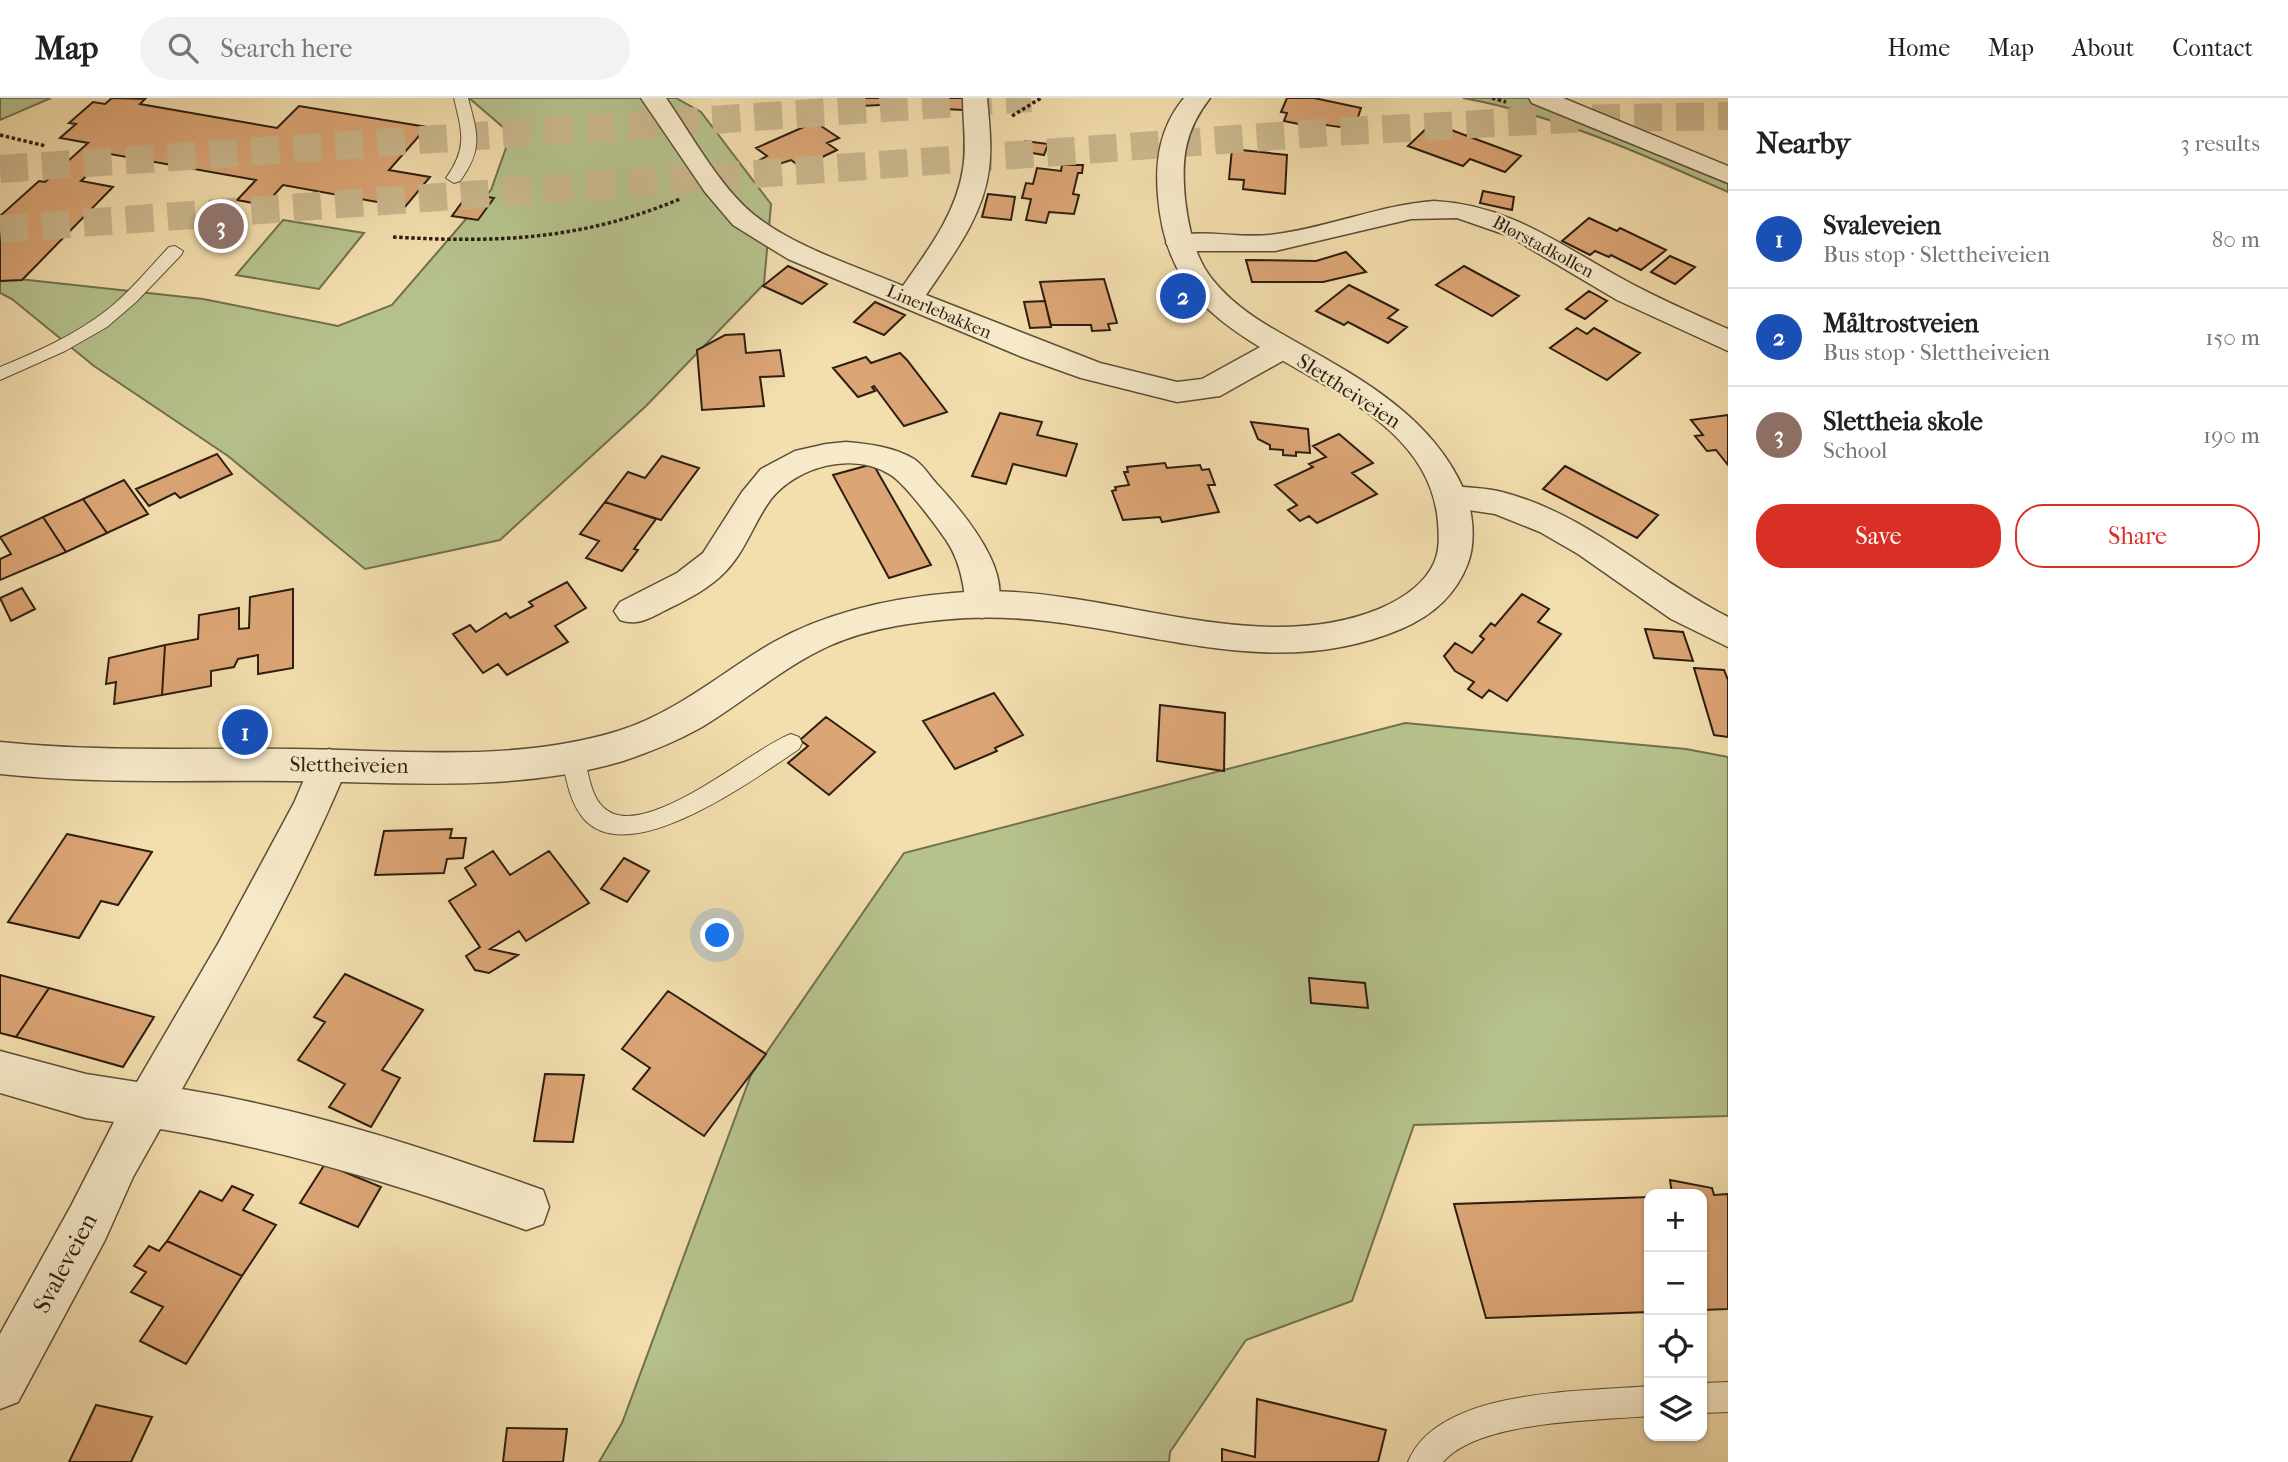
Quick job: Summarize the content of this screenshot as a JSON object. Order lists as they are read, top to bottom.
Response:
{
  "streets": {
    "street": [
      "Blørstadkollen",
      "Linerlebakken",
      "Slettheiveien",
      "Svaleveien"
    ]
  },
  "crossings": [
    ["Blørstadkollen", "Slettheiveien"],
    ["Linerlebakken", "Slettheiveien"],
    ["Slettheiveien", "Svaleveien"]
  ],
  "page": {
    "header": "Map",
    "search": "Search here",
    "nav": [
      "Home",
      "Map",
      "About",
      "Contact"
    ],
    "heading": ["Nearby", "3 results"],
    "list": [
      {
        "mark": "1",
        "name": "Svaleveien",
        "note": "Bus stop · Slettheiveien",
        "value": "80 m"
      },
      {
        "mark": "2",
        "name": "Måltrostveien",
        "note": "Bus stop · Slettheiveien",
        "value": "150 m"
      },
      {
        "mark": "3",
        "name": "Slettheia skole",
        "note": "School",
        "value": "190 m"
      }
    ],
    "pins": ["3", "2", "1"],
    "buttons": ["Save", "Share"],
    "map_buttons": ["+", "−"]
  }
}
